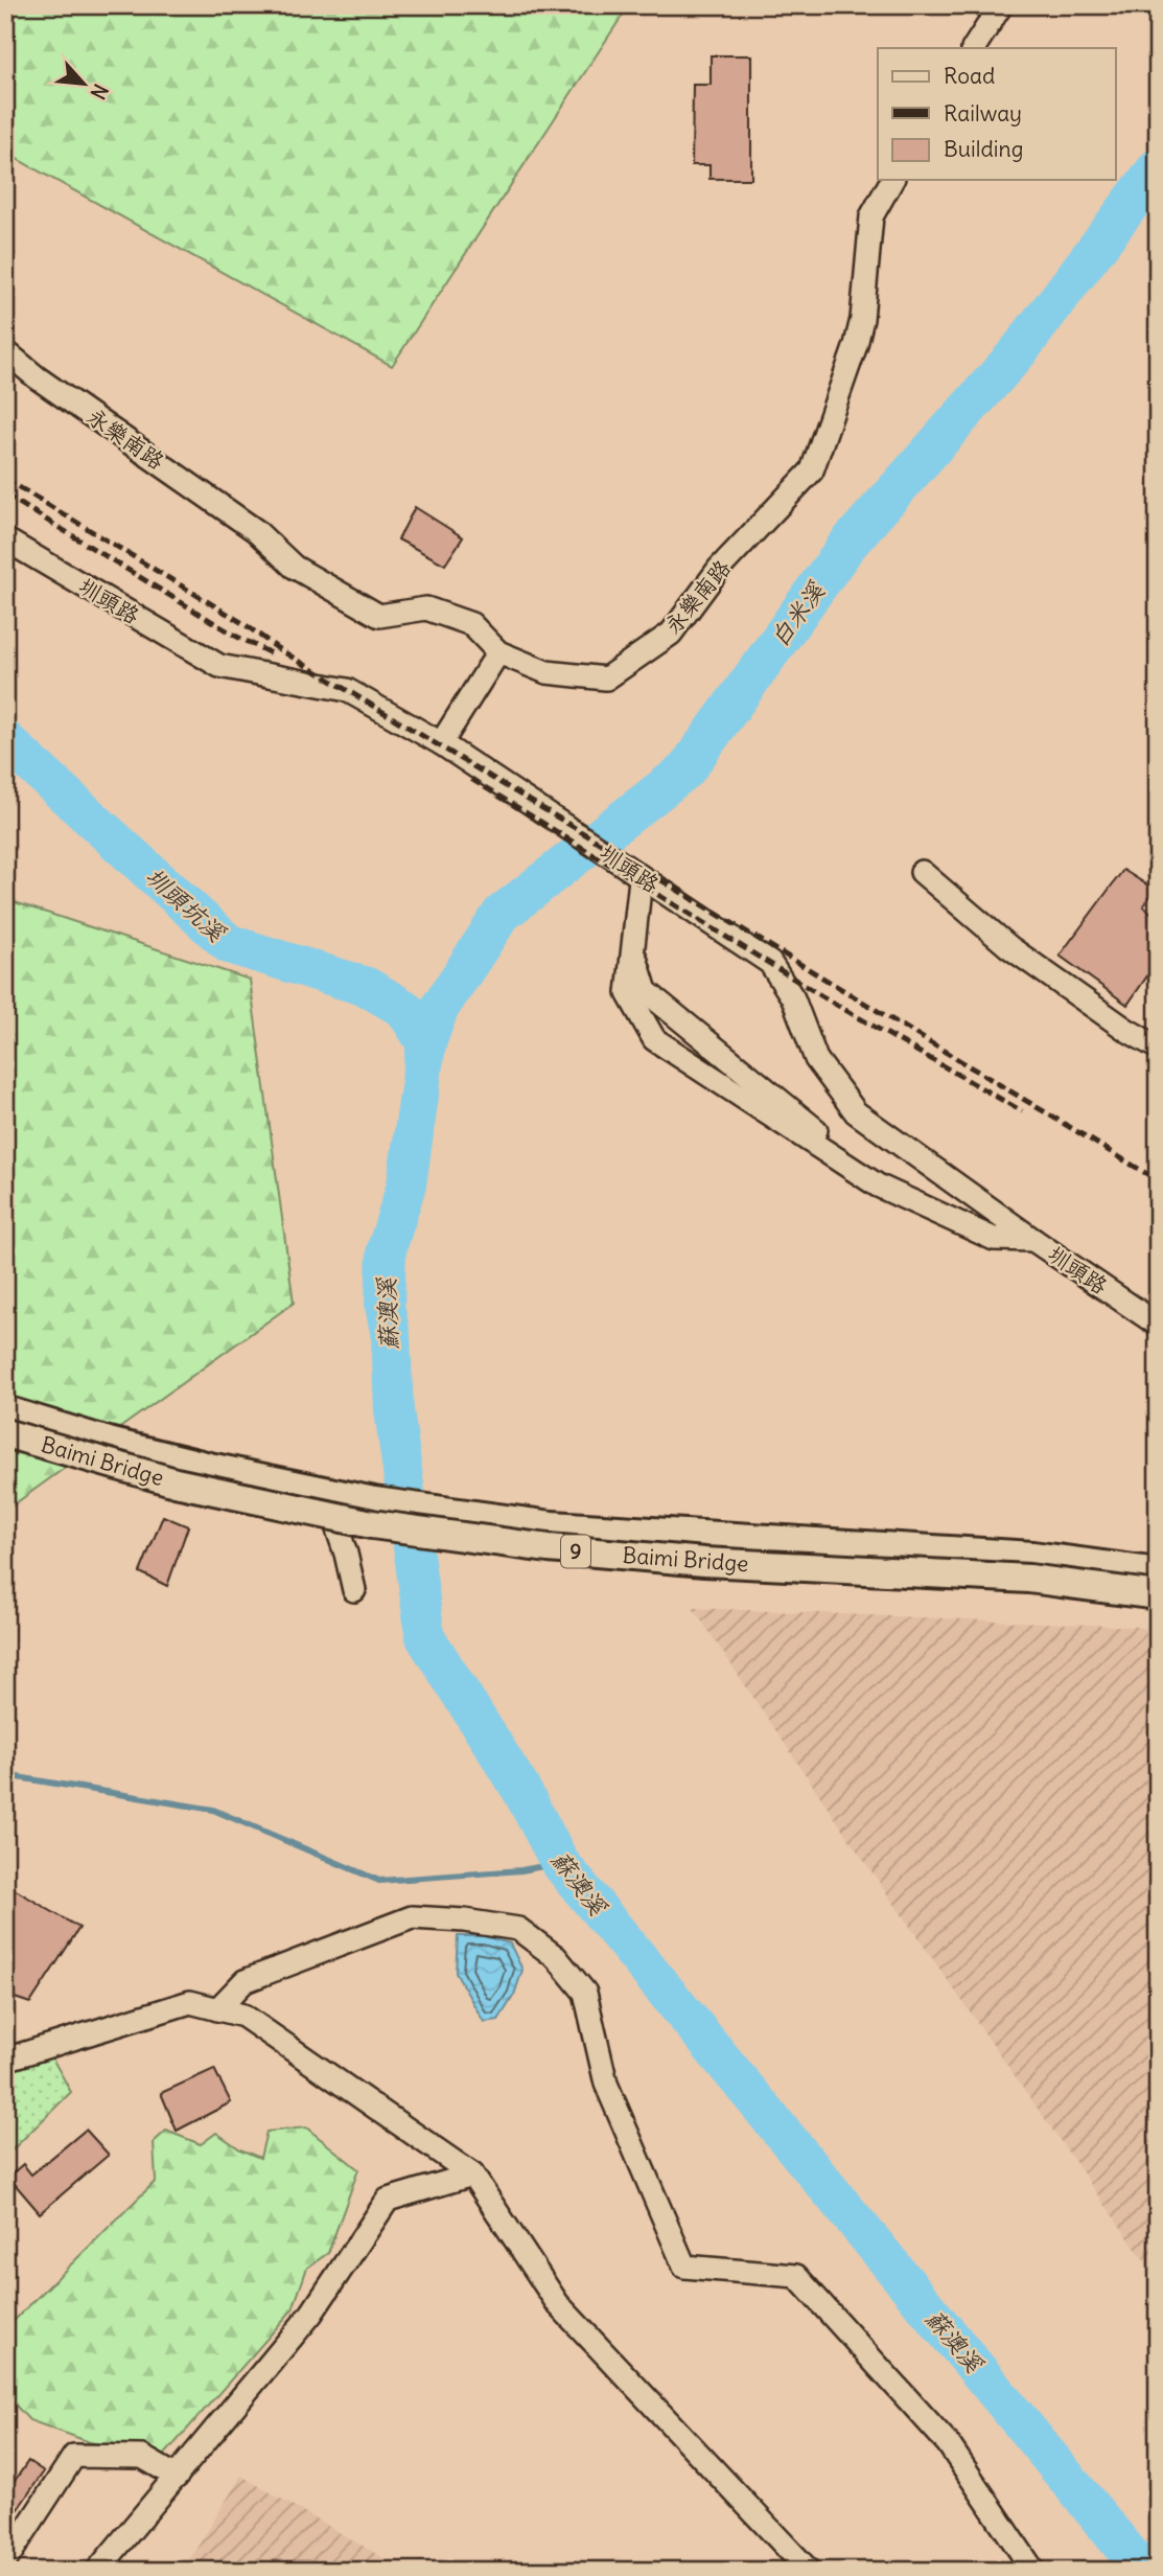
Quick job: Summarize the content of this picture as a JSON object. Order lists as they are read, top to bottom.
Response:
{
  "streets": {
    "main road": ["Baimi Bridge", "9"],
    "street": ["永樂南路", "圳頭路"]
  },
  "water": ["白米溪", "圳頭坑溪", "蘇澳溪"],
  "legend": ["Road", "Railway", "Building"],
  "north": "bottom right"
}
